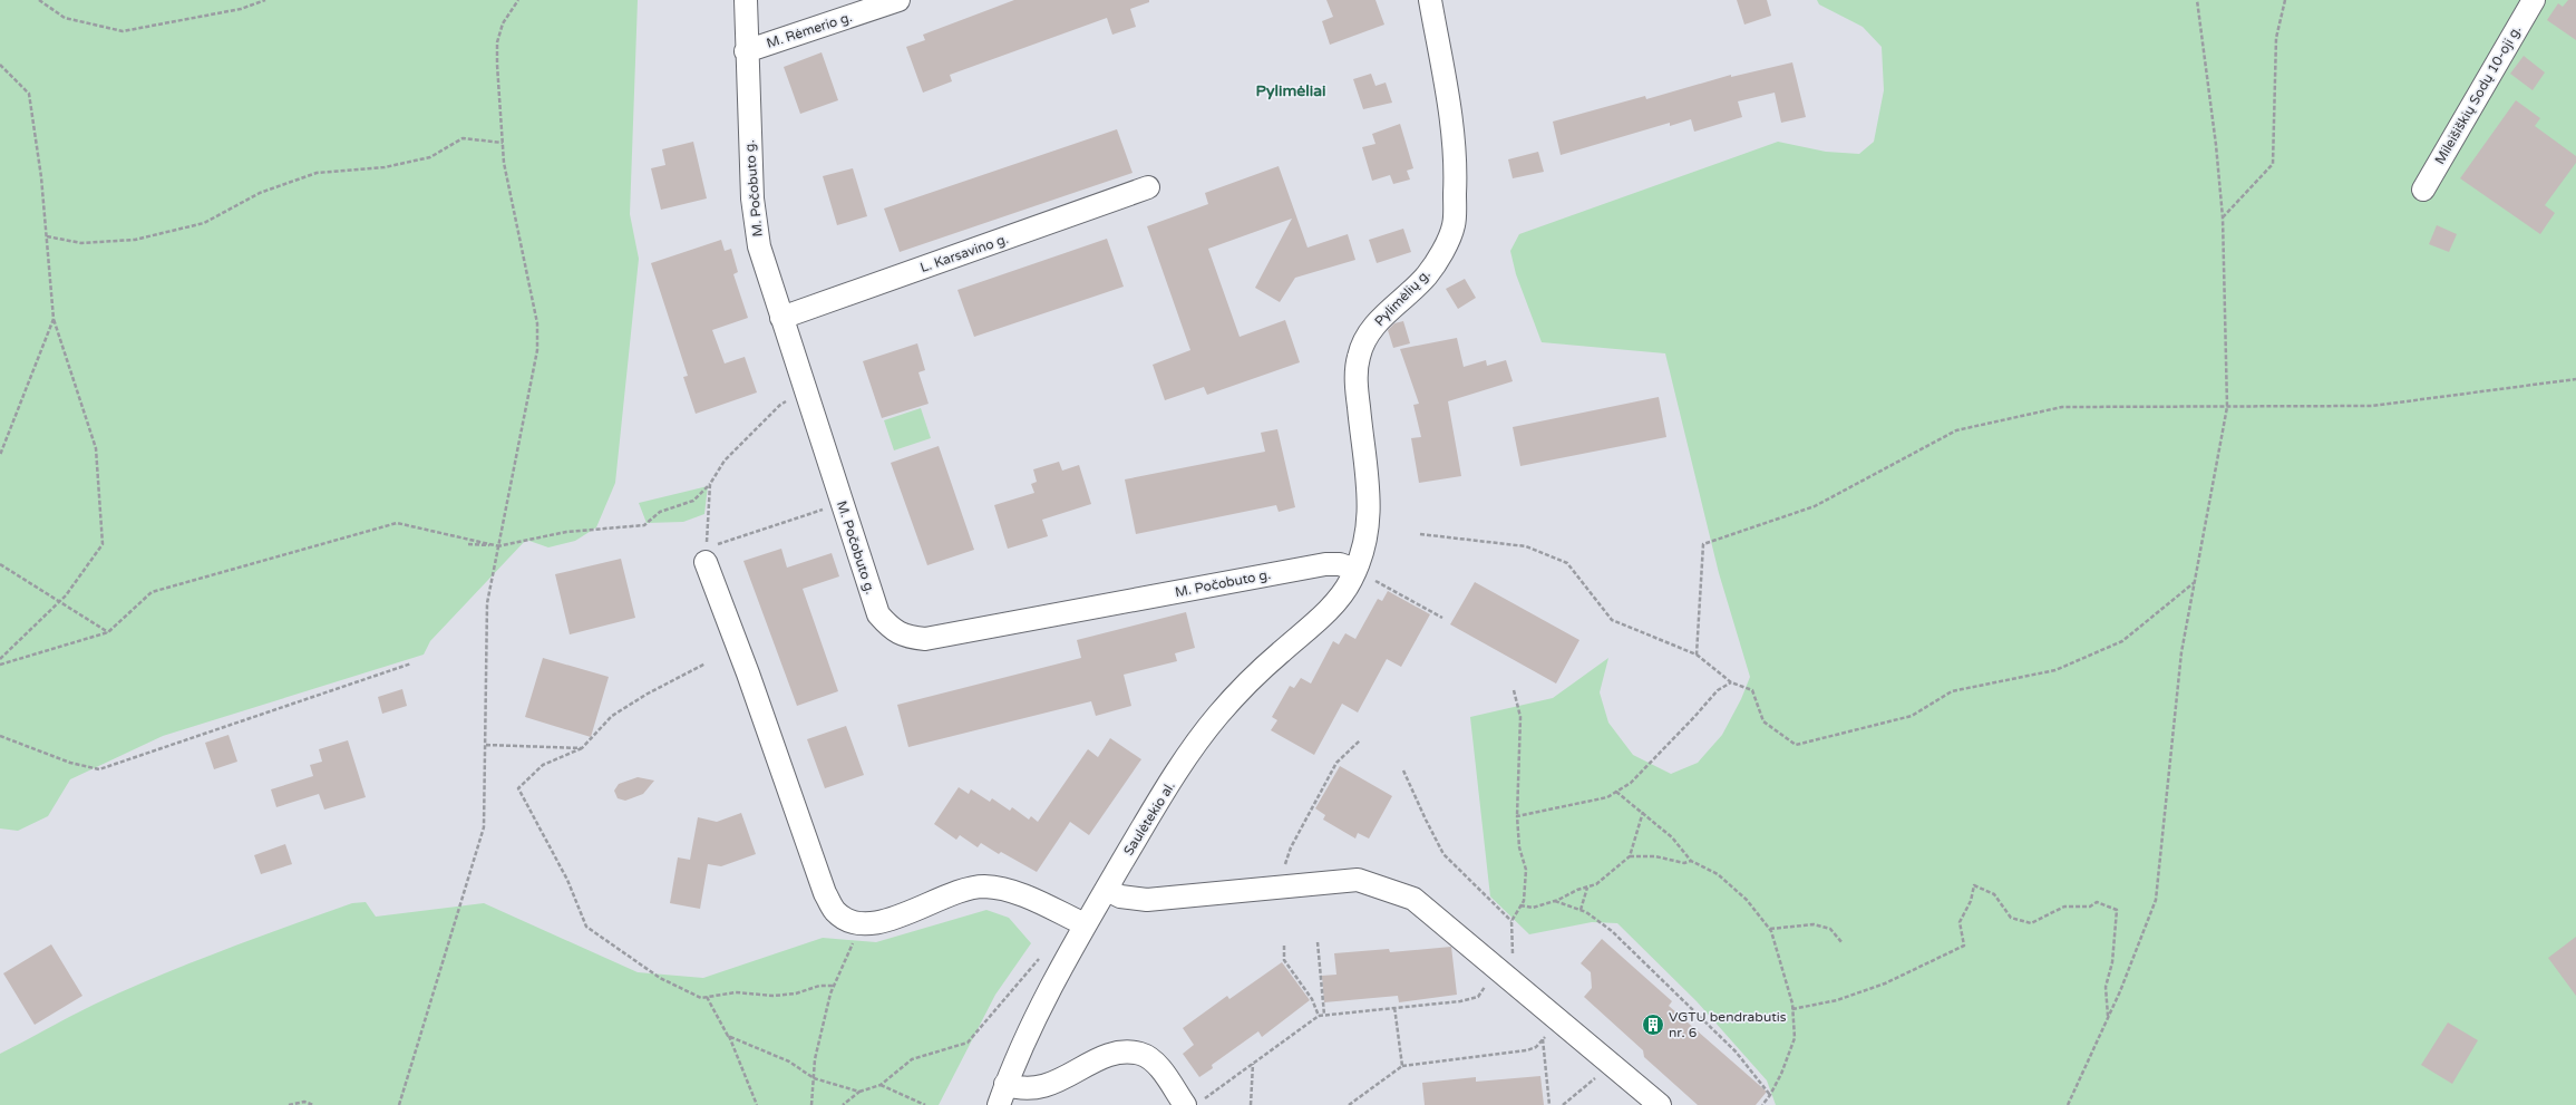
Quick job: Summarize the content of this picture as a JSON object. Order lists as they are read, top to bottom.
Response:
{
  "streets": {
    "street": [
      "M. Rėmerio g.",
      "Mileišiškių Sodų 10-oji g.",
      "M. Počobuto g.",
      "L. Karsavino g.",
      "Pylimėlių g.",
      "Saulėtekio al."
    ]
  },
  "crossings": [
    ["M. Rėmerio g.", "M. Počobuto g."],
    ["M. Počobuto g.", "L. Karsavino g."],
    ["M. Počobuto g.", "Pylimėlių g."],
    ["M. Počobuto g.", "Saulėtekio al."],
    ["Pylimėlių g.", "Saulėtekio al."]
  ],
  "districts": ["Pylimėliai"],
  "places": {
    "building": ["VGTU bendrabutis nr. 6"]
  }
}
